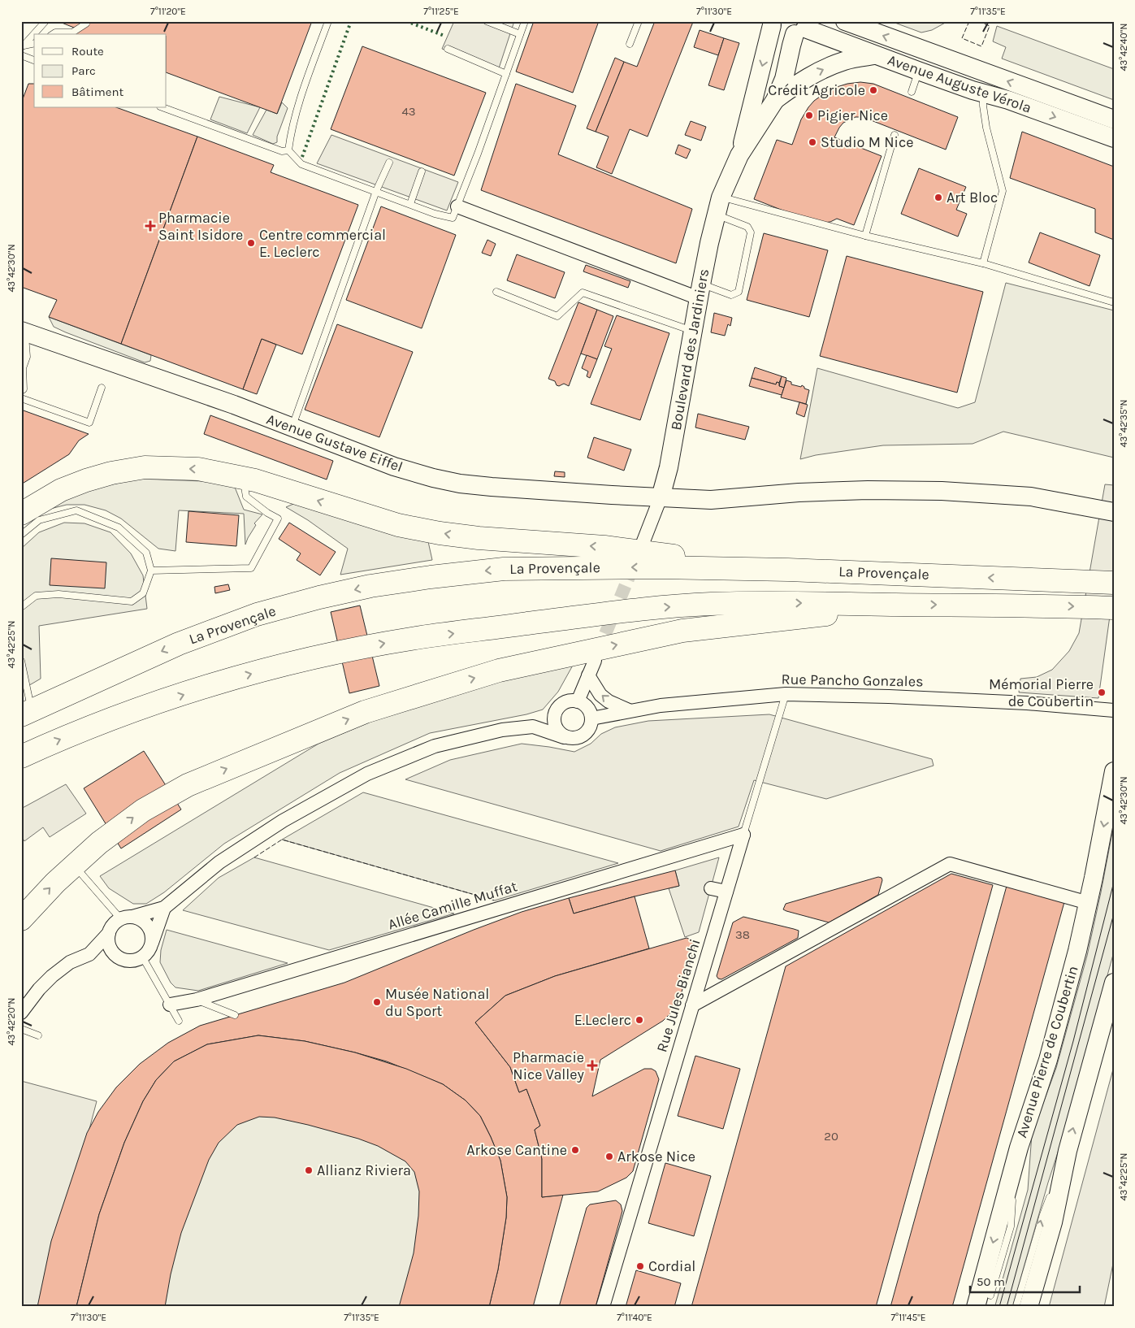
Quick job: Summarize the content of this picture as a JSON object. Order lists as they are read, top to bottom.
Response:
{
  "streets": {
    "highway": ["La Provençale"],
    "street": [
      "Avenue Auguste Vérola",
      "Boulevard des Jardiniers",
      "Avenue Gustave Eiffel",
      "Rue Pancho Gonzales",
      "Allée Camille Muffat",
      "Rue Jules Bianchi",
      "Avenue Pierre de Coubertin"
    ]
  },
  "crossings": [
    ["Avenue Auguste Vérola", "Boulevard des Jardiniers"],
    ["Boulevard des Jardiniers", "Avenue Gustave Eiffel"],
    ["Rue Pancho Gonzales", "Rue Jules Bianchi"],
    ["Allée Camille Muffat", "Rue Jules Bianchi"]
  ],
  "places": {
    "other": [
      "Crédit Agricole",
      "Pigier Nice",
      "Studio M Nice",
      "Art Bloc",
      "Centre commercial E. Leclerc",
      "Mémorial Pierre de Coubertin",
      "Musée National du Sport",
      "E.Leclerc",
      "Arkose Cantine",
      "Arkose Nice",
      "Allianz Riviera",
      "Cordial"
    ],
    "health": ["Pharmacie Saint Isidore", "Pharmacie Nice Valley"]
  },
  "house_numbers": ["43", "38", "20"],
  "legend": ["Route", "Parc", "Bâtiment"],
  "scale_bar": "50 m",
  "coordinates": [
    "7°11'20\"E",
    "7°11'25\"E",
    "7°11'30\"E",
    "7°11'35\"E",
    "43°42'40\"N",
    "43°42'30\"N",
    "43°42'35\"N",
    "43°42'25\"N",
    "43°42'20\"N",
    "7°11'40\"E",
    "7°11'45\"E"
  ]
}
